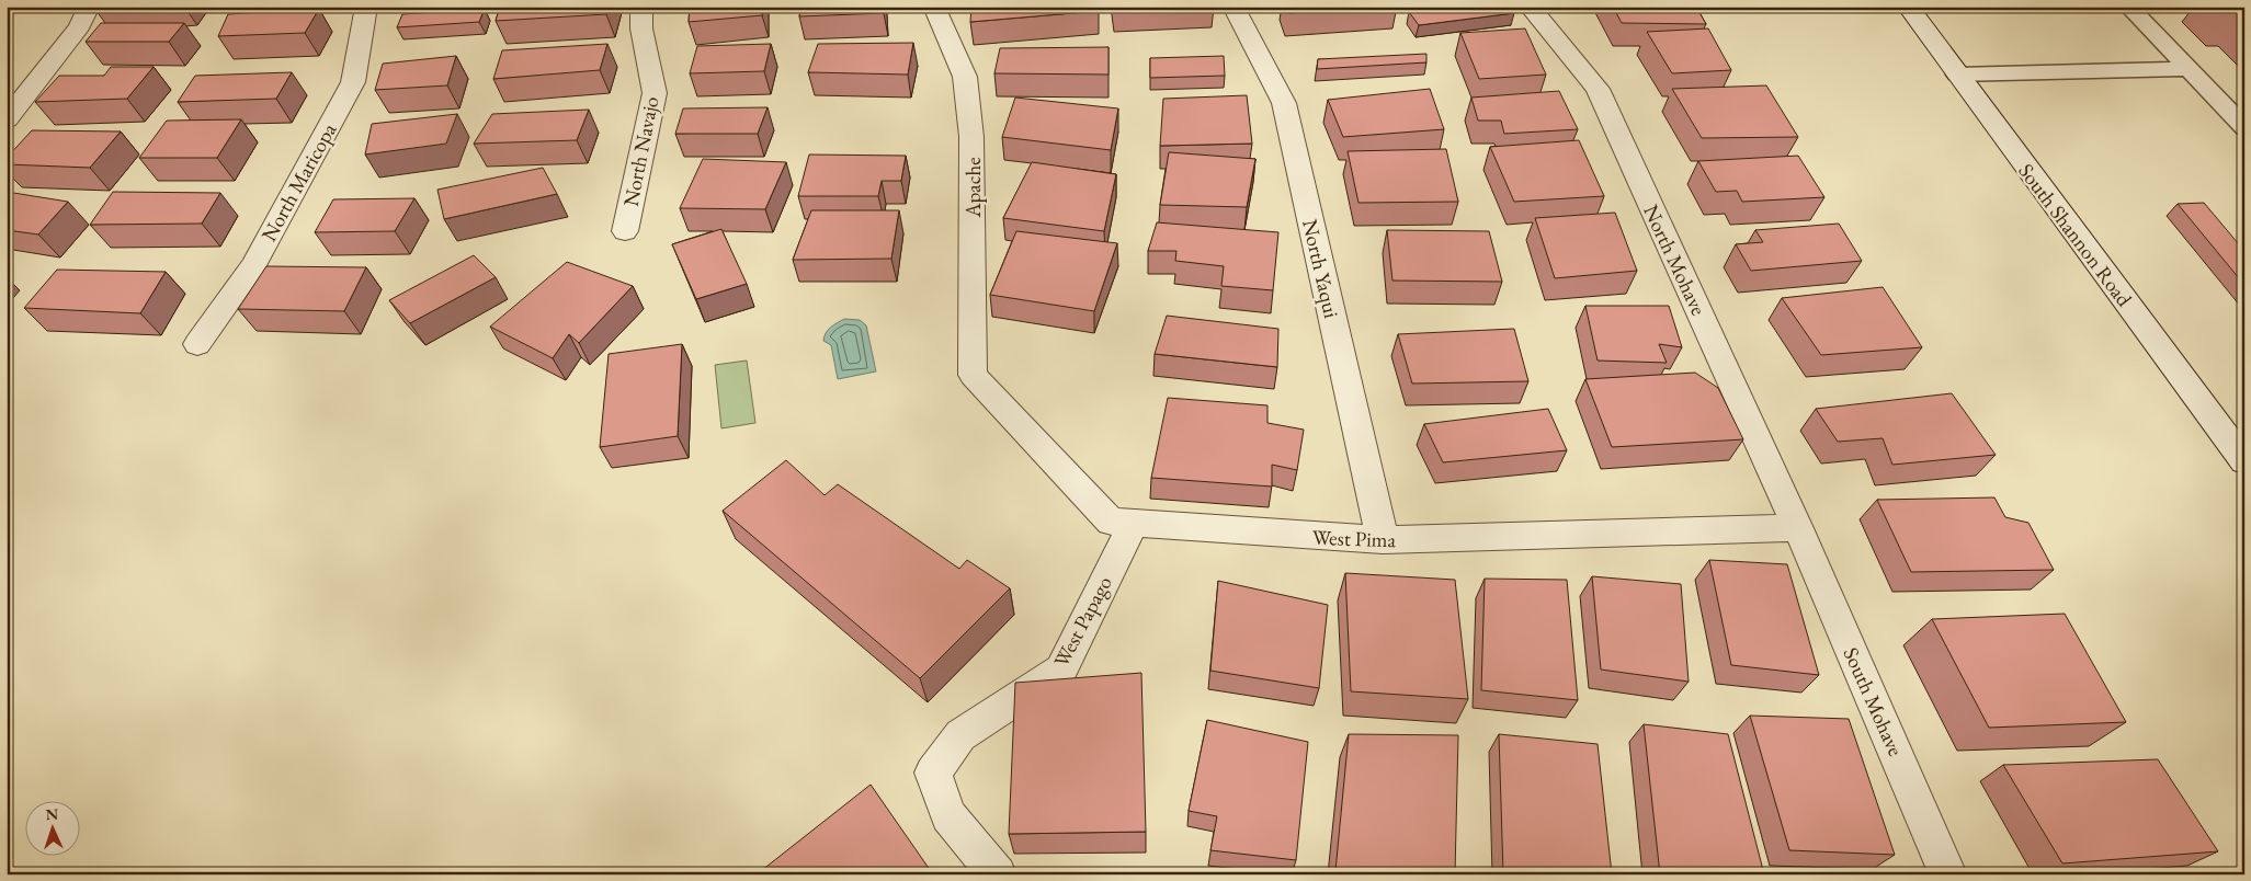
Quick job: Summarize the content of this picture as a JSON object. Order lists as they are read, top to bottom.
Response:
{
  "streets": {
    "street": [
      "North Navajo",
      "North Maricopa",
      "Apache",
      "South Shannon Road",
      "North Mohave",
      "North Yaqui",
      "West Pima",
      "West Papago",
      "South Mohave"
    ]
  },
  "crossings": [
    ["Apache", "West Pima"],
    ["North Mohave", "West Pima"],
    ["North Mohave", "South Mohave"],
    ["North Yaqui", "West Pima"],
    ["West Pima", "West Papago"],
    ["West Pima", "South Mohave"]
  ],
  "north": "top"
}
